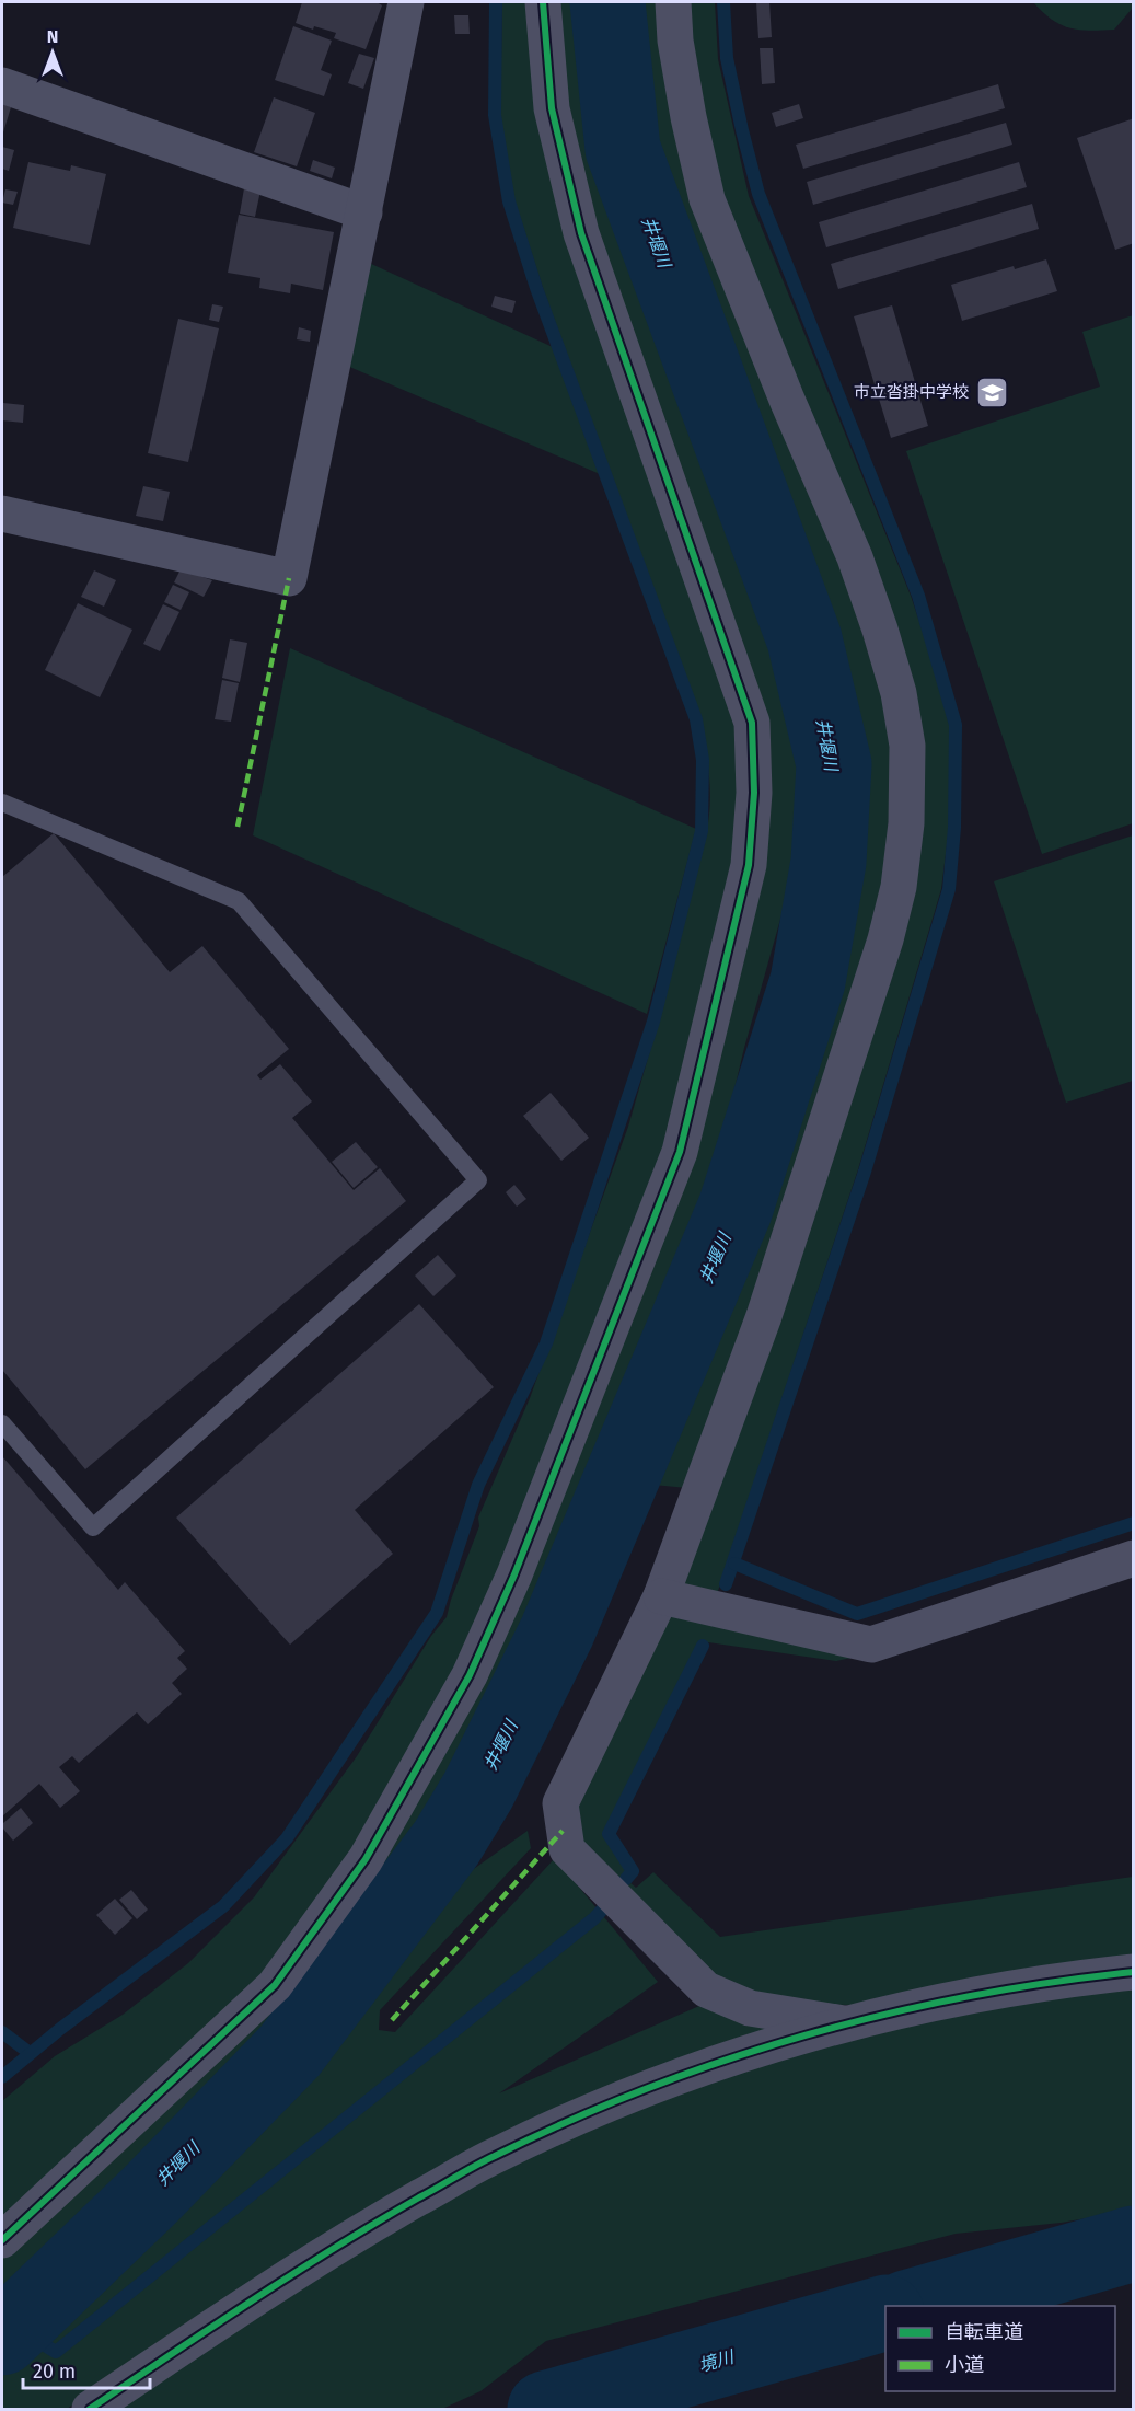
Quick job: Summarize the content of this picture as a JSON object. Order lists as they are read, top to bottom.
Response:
{
  "water": ["井堰川", "境川"],
  "places": {
    "school or university": ["市立沓掛中学校"]
  },
  "legend": ["自転車道", "小道"],
  "scale_bar": "20 m",
  "north": "top"
}
